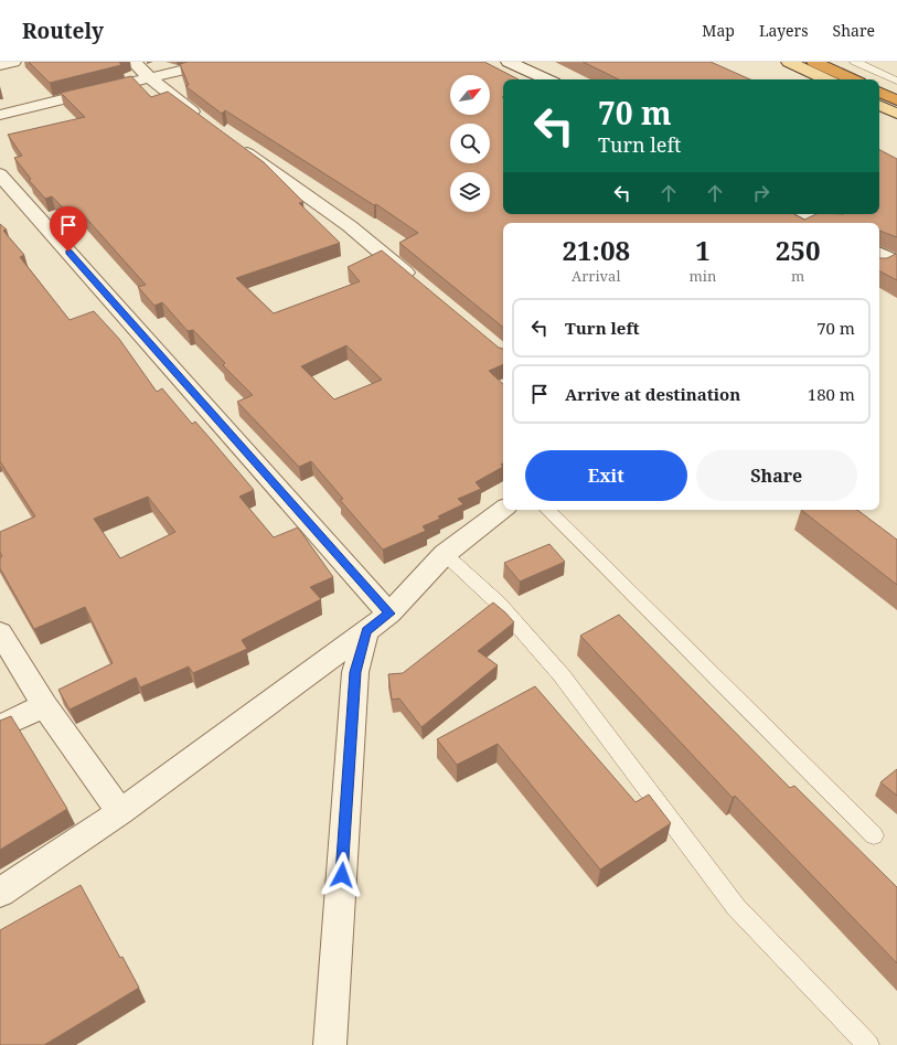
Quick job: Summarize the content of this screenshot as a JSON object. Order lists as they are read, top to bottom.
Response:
{
  "north": "top right",
  "page": {
    "header": "Routely",
    "nav": ["Map", "Layers", "Share"],
    "turn": ["70 m", "Turn left"],
    "eta": [
      "21:08",
      "Arrival",
      "1",
      "min",
      "250",
      "m"
    ],
    "list": [
      {
        "name": "Turn left",
        "value": "70 m"
      },
      {
        "name": "Arrive at destination",
        "value": "180 m"
      }
    ],
    "buttons": ["Exit", "Share"]
  }
}
